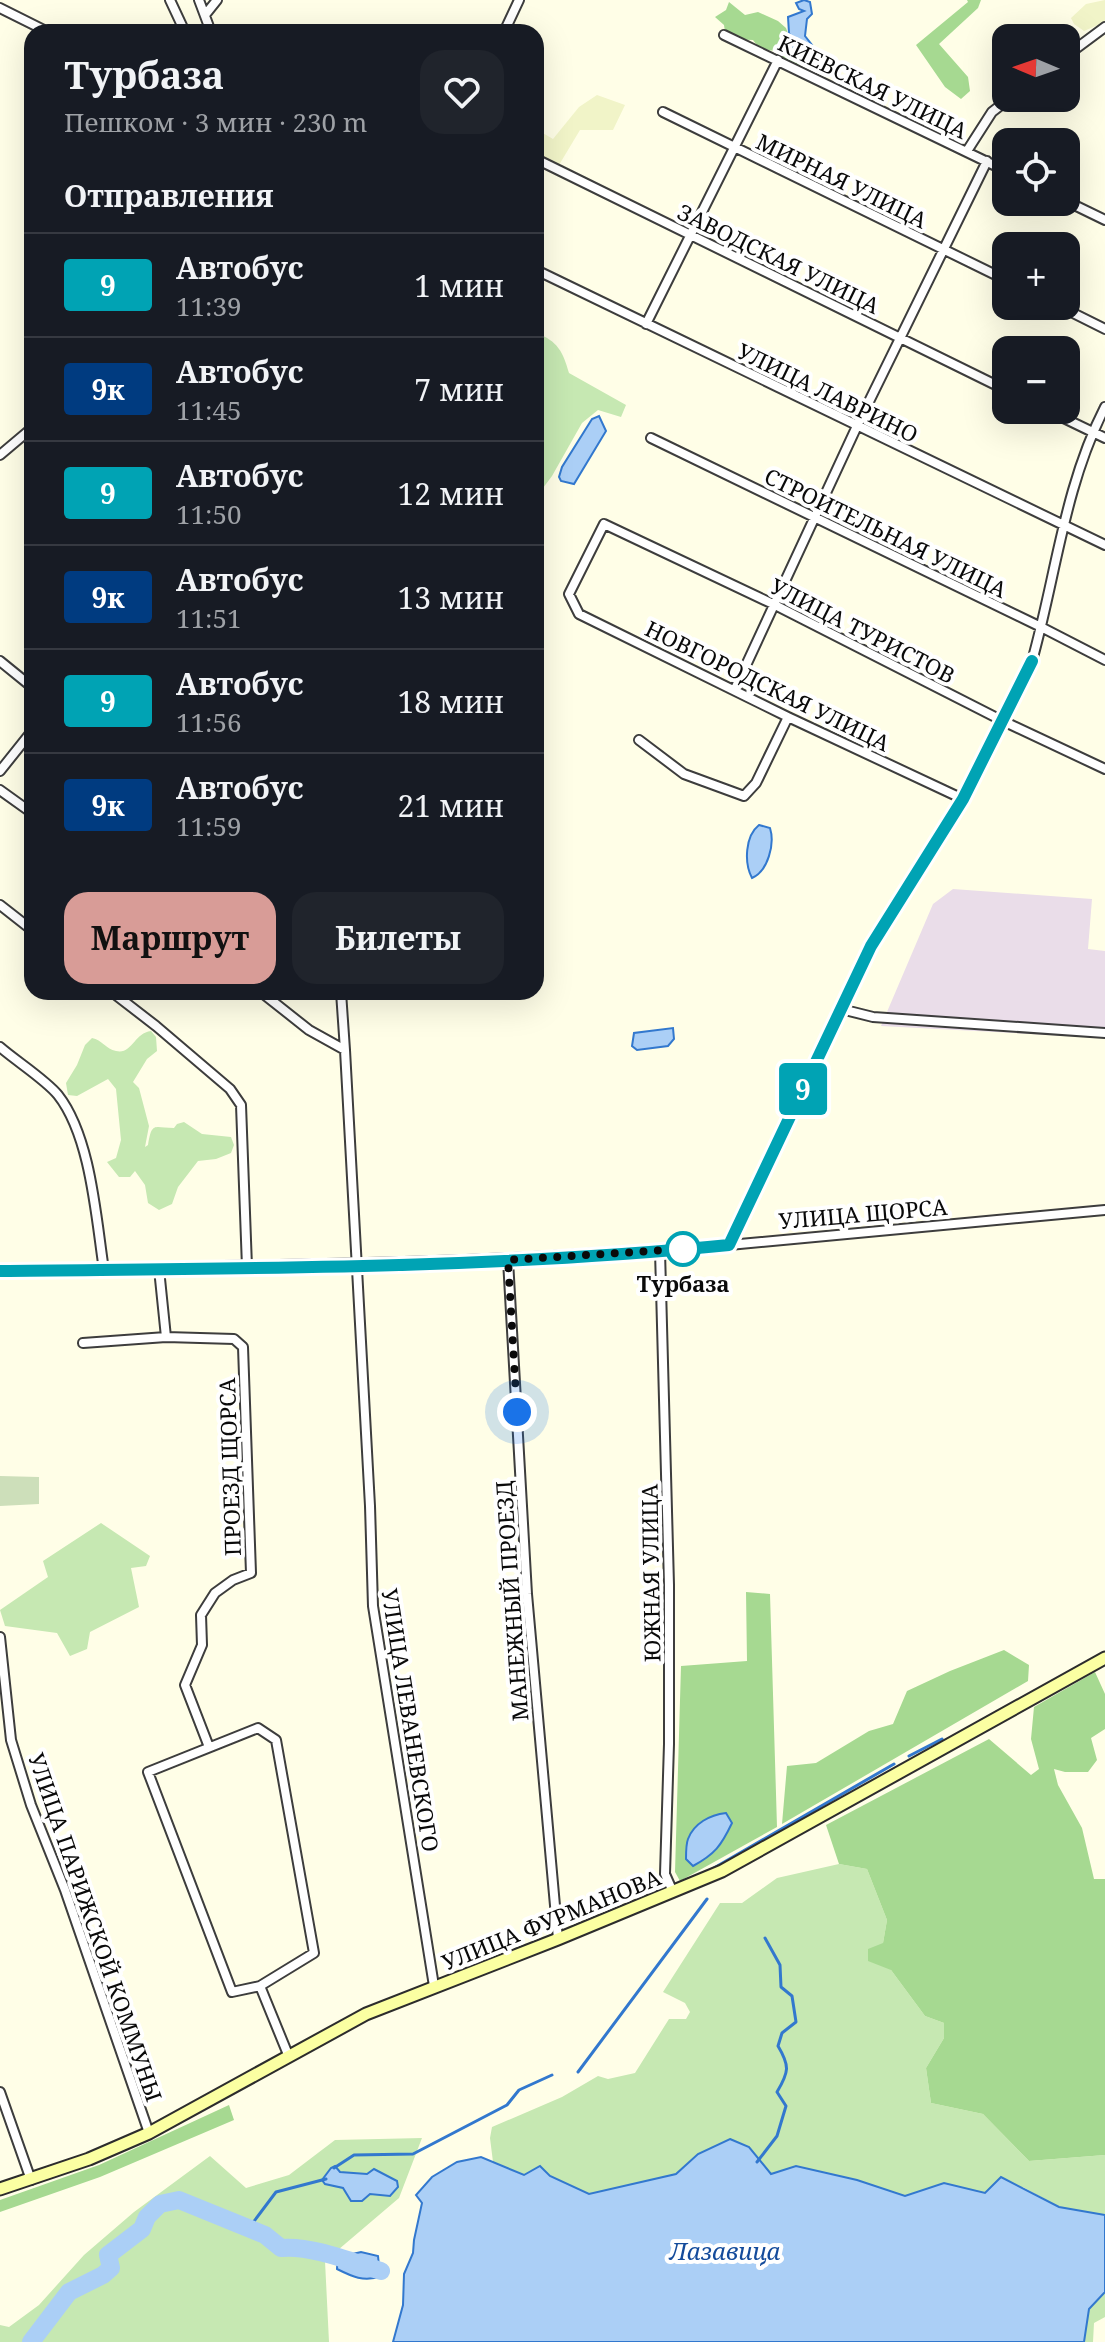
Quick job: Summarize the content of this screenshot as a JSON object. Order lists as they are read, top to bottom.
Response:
{
  "streets": {
    "street": [
      "КИЕВСКАЯ УЛИЦА",
      "МИРНАЯ УЛИЦА",
      "ЗАВОДСКАЯ УЛИЦА",
      "УЛИЦА ЛАВРИНО",
      "СТРОИТЕЛЬНАЯ УЛИЦА",
      "УЛИЦА ТУРИСТОВ",
      "НОВГОРОДСКАЯ УЛИЦА",
      "УЛИЦА ЩОРСА",
      "ПРОЕЗД ЩОРСА",
      "ЮЖНАЯ УЛИЦА",
      "МАНЕЖНЫЙ ПРОЕЗД",
      "УЛИЦА ЛЕВАНЕВСКОГО",
      "УЛИЦА ФУРМАНОВА",
      "УЛИЦА ПАРИЖСКОЙ КОММУНЫ"
    ]
  },
  "crossings": [
    ["УЛИЦА ТУРИСТОВ", "НОВГОРОДСКАЯ УЛИЦА"],
    ["УЛИЦА ЩОРСА", "ЮЖНАЯ УЛИЦА"],
    ["УЛИЦА ЩОРСА", "МАНЕЖНЫЙ ПРОЕЗД"],
    ["УЛИЦА ЩОРСА", "УЛИЦА ЛЕВАНЕВСКОГО"],
    ["ЮЖНАЯ УЛИЦА", "УЛИЦА ФУРМАНОВА"],
    ["МАНЕЖНЫЙ ПРОЕЗД", "УЛИЦА ФУРМАНОВА"],
    ["УЛИЦА ЛЕВАНЕВСКОГО", "УЛИЦА ФУРМАНОВА"],
    ["УЛИЦА ФУРМАНОВА", "УЛИЦА ПАРИЖСКОЙ КОММУНЫ"]
  ],
  "water": ["Лазавица"],
  "places": ["Турбаза"],
  "lines": ["bus line 9"],
  "north": "left",
  "page": {
    "on_map": "9",
    "map_buttons": ["+", "−"],
    "heading": [
      ["Турбаза", "Пешком · 3 мин · 230 m"],
      "Отправления"
    ],
    "list": [
      {
        "mark": "9",
        "name": "Автобус",
        "note": "11:39",
        "value": "1 мин"
      },
      {
        "mark": "9к",
        "name": "Автобус",
        "note": "11:45",
        "value": "7 мин"
      },
      {
        "mark": "9",
        "name": "Автобус",
        "note": "11:50",
        "value": "12 мин"
      },
      {
        "mark": "9к",
        "name": "Автобус",
        "note": "11:51",
        "value": "13 мин"
      },
      {
        "mark": "9",
        "name": "Автобус",
        "note": "11:56",
        "value": "18 мин"
      },
      {
        "mark": "9к",
        "name": "Автобус",
        "note": "11:59",
        "value": "21 мин"
      }
    ],
    "buttons": ["Маршрут", "Билеты"]
  }
}
